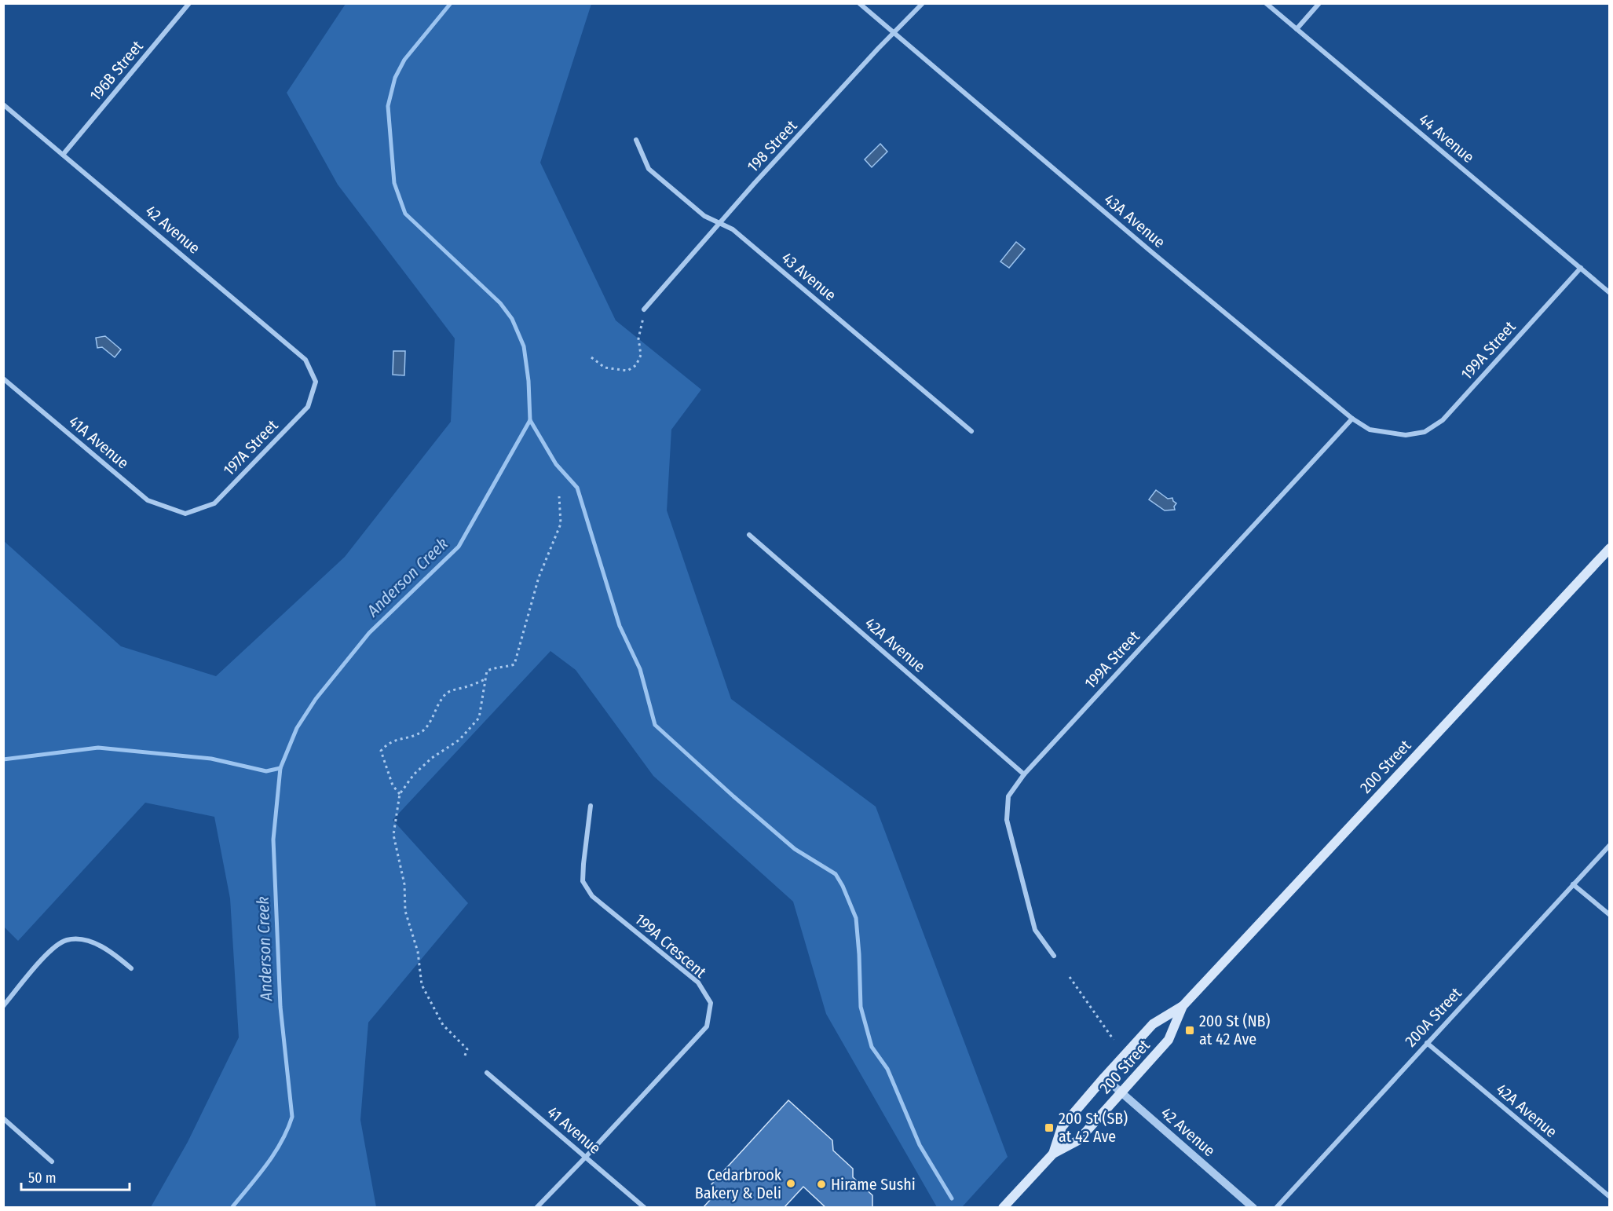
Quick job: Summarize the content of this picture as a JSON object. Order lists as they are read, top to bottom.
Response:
{
  "streets": {
    "main road": ["200 Street"],
    "street": [
      "196B Street",
      "44 Avenue",
      "198 Street",
      "43A Avenue",
      "42 Avenue",
      "43 Avenue",
      "199A Street",
      "41A Avenue",
      "197A Street",
      "42A Avenue",
      "199A Crescent",
      "200A Street",
      "41 Avenue"
    ]
  },
  "crossings": [
    ["196B Street", "42 Avenue"],
    ["44 Avenue", "199A Street"],
    ["198 Street", "43A Avenue"],
    ["198 Street", "43 Avenue"],
    ["43A Avenue", "199A Street"],
    ["42 Avenue", "197A Street"],
    ["42 Avenue", "200 Street"],
    ["199A Street", "42A Avenue"],
    ["41A Avenue", "197A Street"],
    ["42A Avenue", "200A Street"],
    ["199A Crescent", "41 Avenue"]
  ],
  "water": ["Anderson Creek"],
  "places": {
    "transit": ["200 St (NB) at 42 Ave", "200 St (SB) at 42 Ave"],
    "other": ["Cedarbrook Bakery & Deli", "Hirame Sushi"]
  },
  "scale_bar": "50 m"
}
